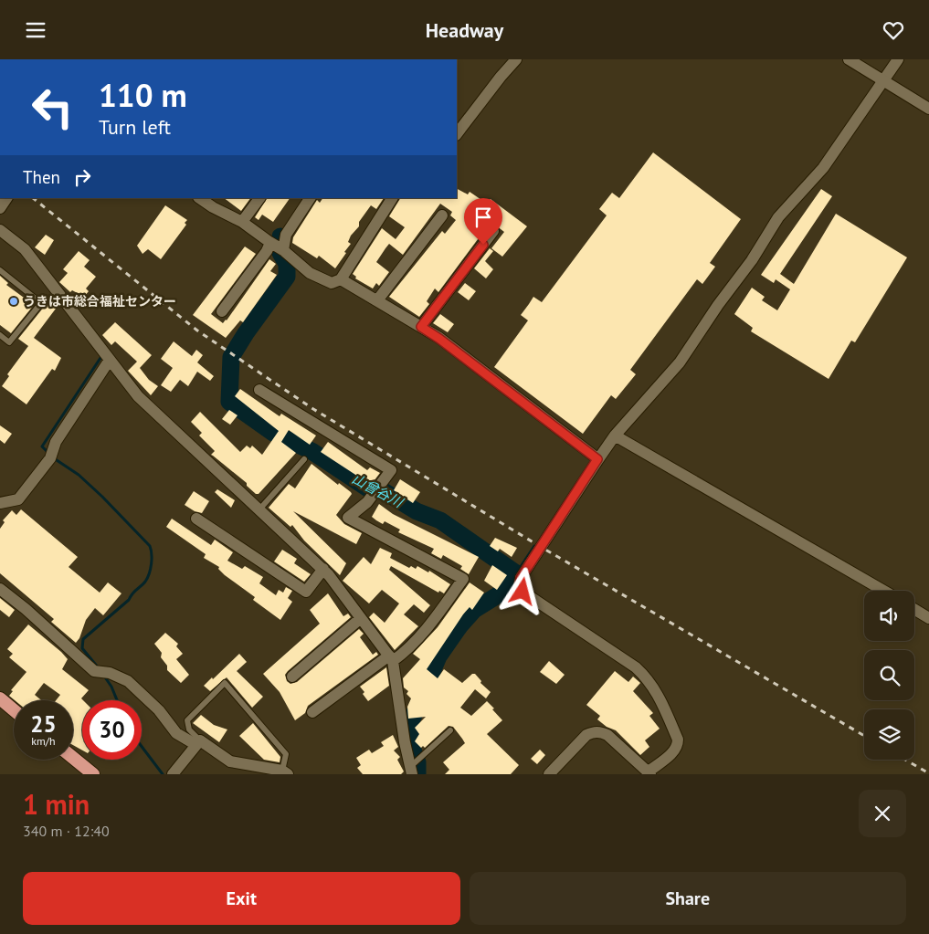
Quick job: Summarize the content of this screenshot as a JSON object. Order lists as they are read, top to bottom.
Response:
{
  "water": ["山曾谷川"],
  "places": ["うきは市総合福祉センター"],
  "page": {
    "header": "Headway",
    "turn": ["110 m", "Turn left"],
    "then": "Then",
    "speed": "25 km/h",
    "limit": "30",
    "heading": ["1 min", "340 m · 12:40"],
    "buttons": ["Exit", "Share"]
  }
}
